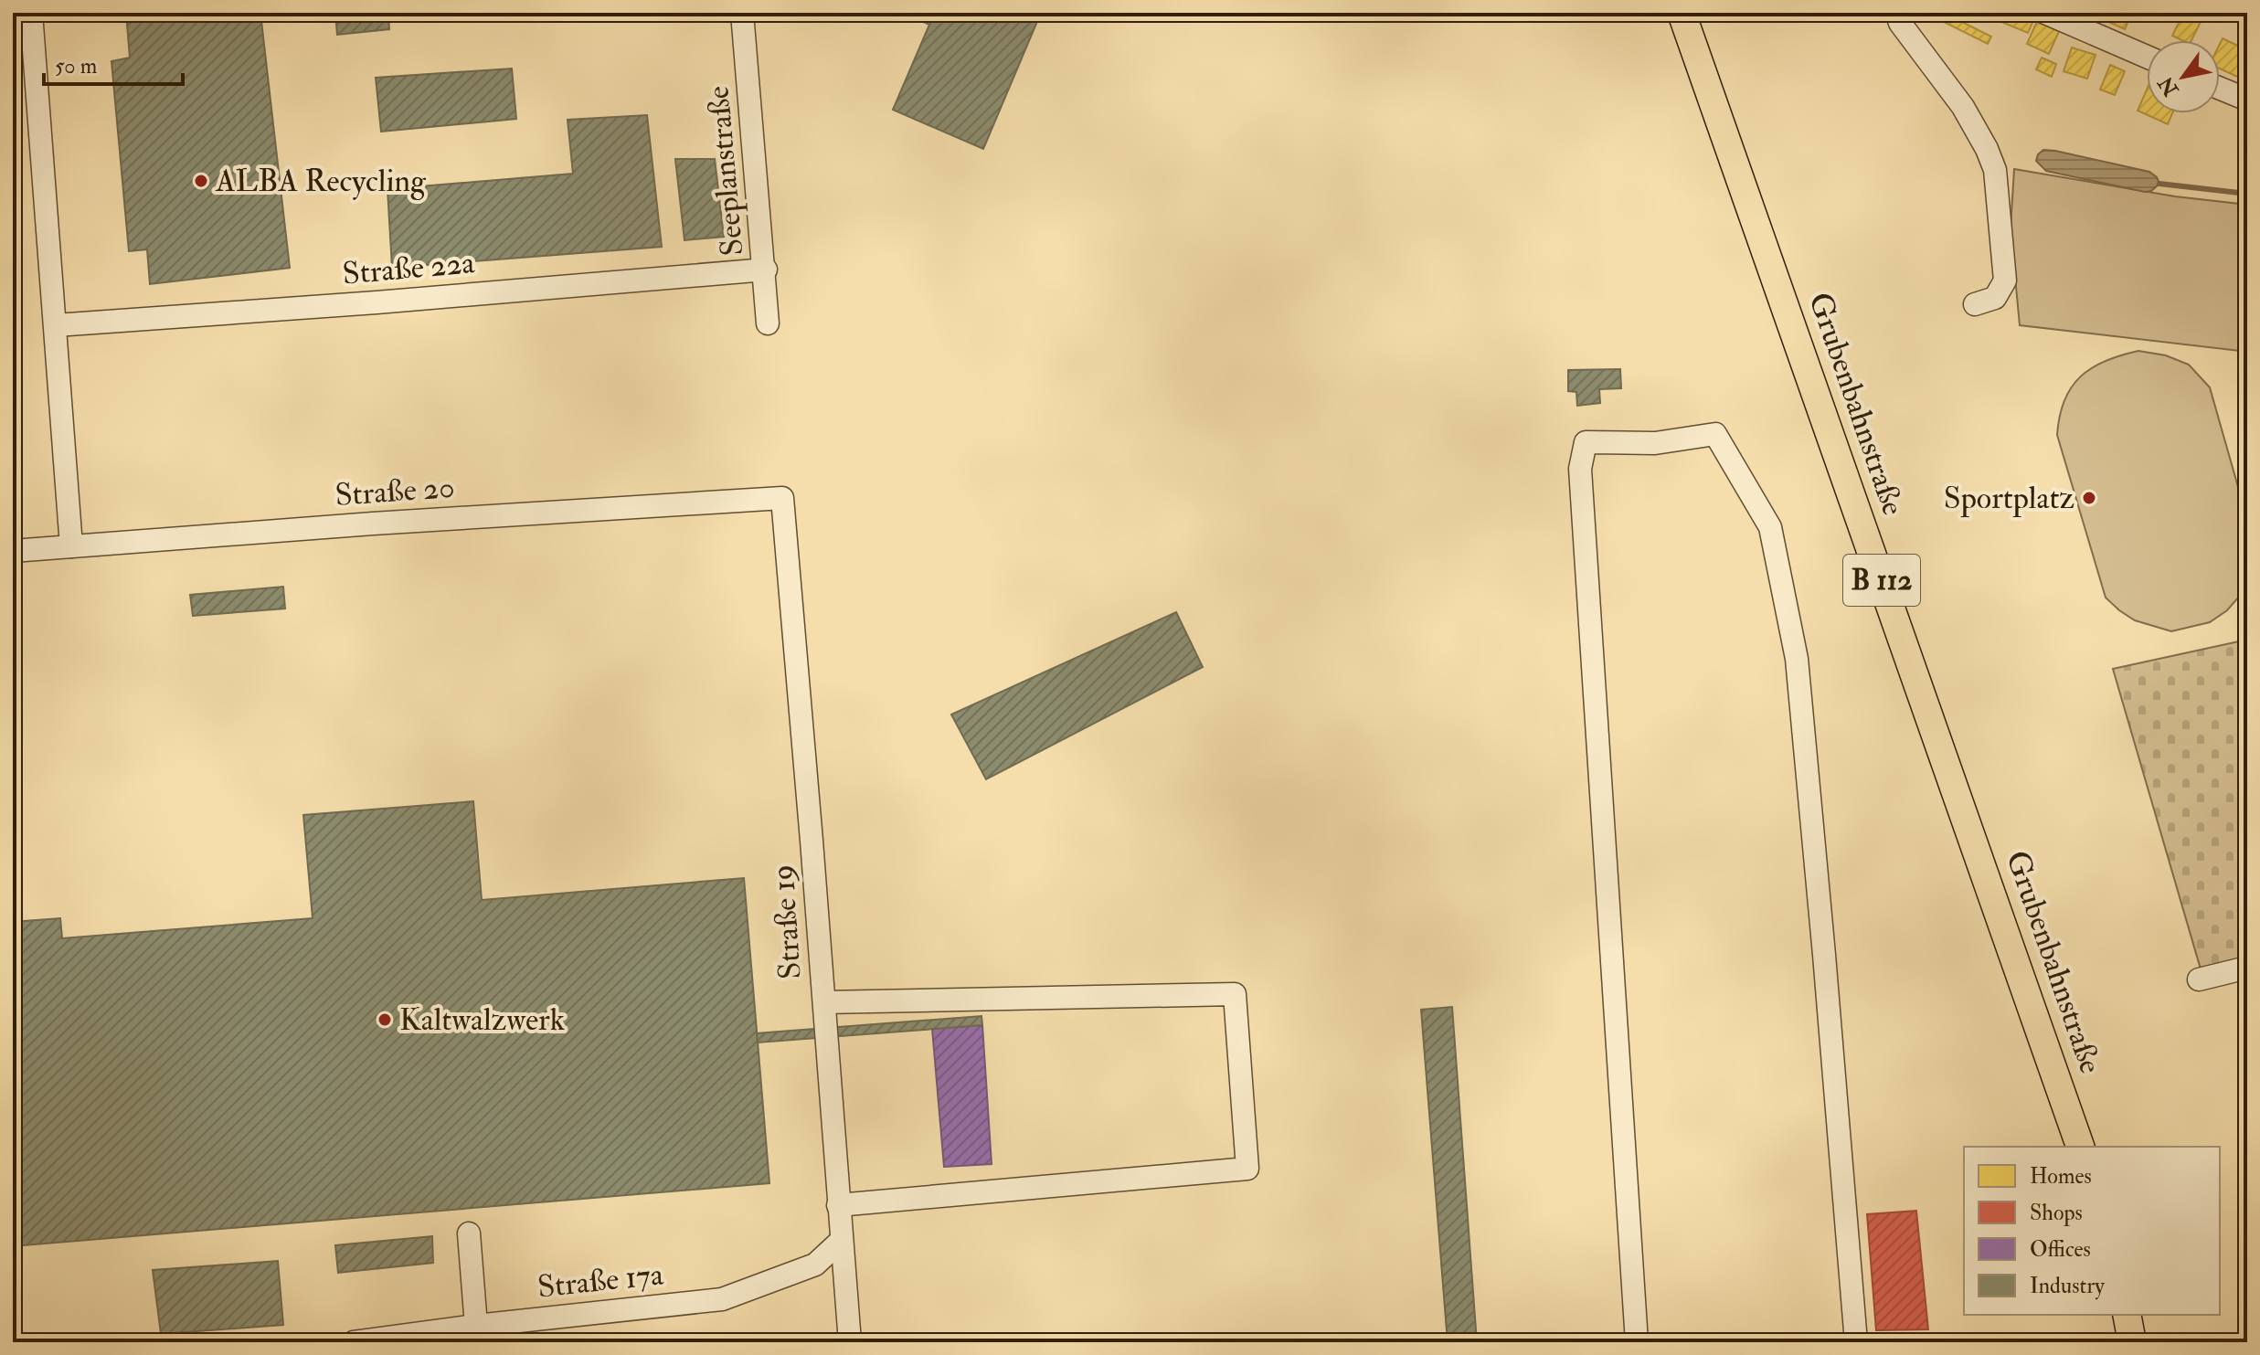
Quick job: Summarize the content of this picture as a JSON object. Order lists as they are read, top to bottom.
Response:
{
  "streets": {
    "main road": ["Grubenbahnstraße", "B 112"],
    "street": [
      "Seeplanstraße",
      "Straße 22a",
      "Straße 20",
      "Straße 19",
      "Straße 17a"
    ]
  },
  "crossings": [
    ["Seeplanstraße", "Straße 22a"],
    ["Straße 20", "Straße 19"],
    ["Straße 19", "Straße 17a"]
  ],
  "places": ["ALBA Recycling", "Sportplatz", "Kaltwalzwerk"],
  "legend": [
    "Homes",
    "Shops",
    "Offices",
    "Industry"
  ],
  "scale_bar": "50 m",
  "north": "bottom left"
}
